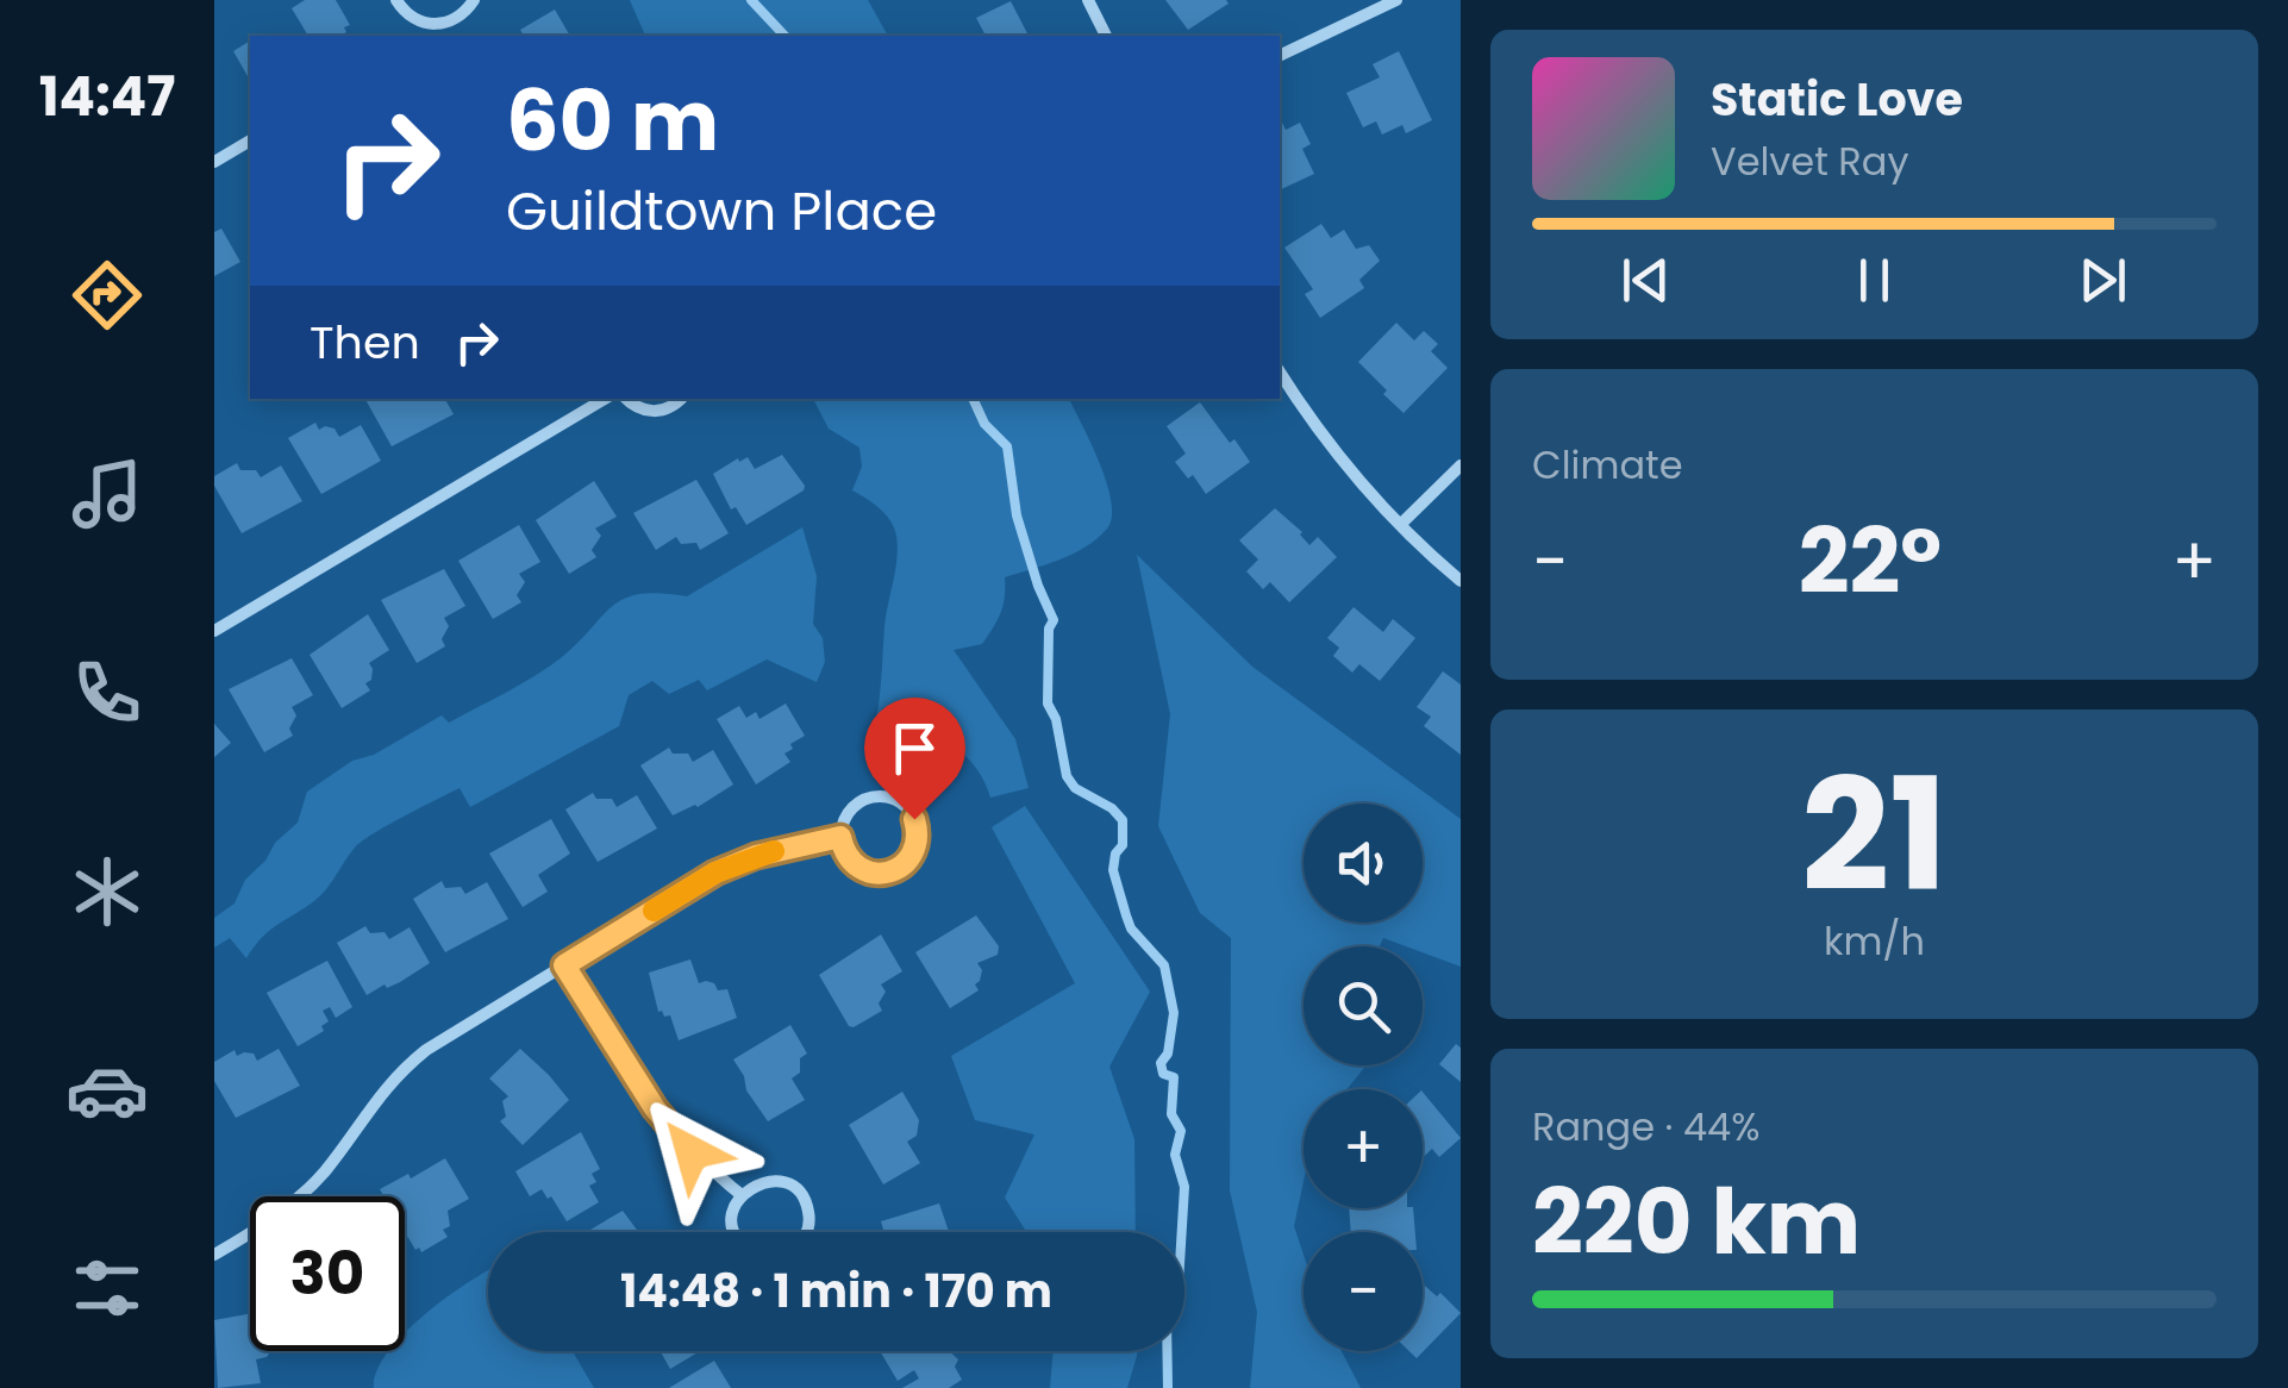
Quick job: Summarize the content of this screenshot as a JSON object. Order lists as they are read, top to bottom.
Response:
{
  "page": {
    "tabs": "14:47",
    "turn": ["60 m", "Guildtown Place"],
    "song": ["Static Love", "Velvet Ray"],
    "then": "Then",
    "tile": [
      "Climate",
      ["21", "km/h"],
      ["Range · 44%", "220 km"]
    ],
    "heat": ["−", "22°", "+"],
    "map_buttons": ["+", "−"],
    "limit": "30",
    "trip": "14:48 · 1 min · 170 m"
  }
}
